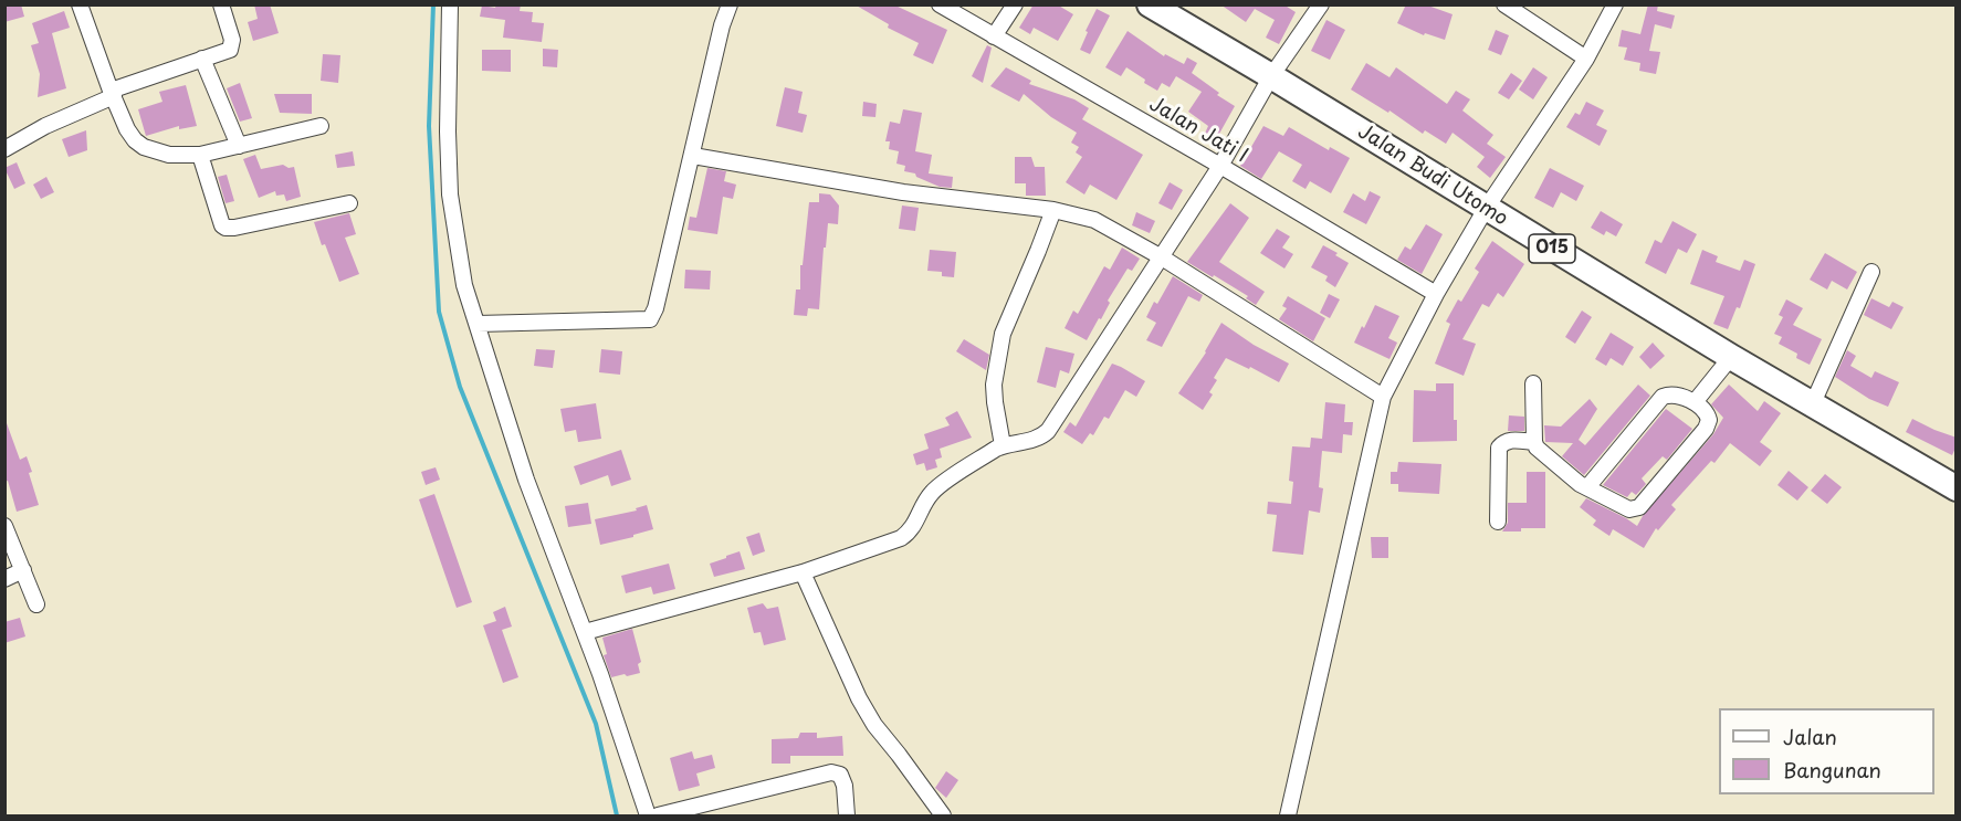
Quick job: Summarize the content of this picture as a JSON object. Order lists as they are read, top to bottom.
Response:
{
  "streets": {
    "main road": ["Jalan Budi Utomo", "015"],
    "street": ["Jalan Jati I"]
  },
  "legend": ["Jalan", "Bangunan"]
}
